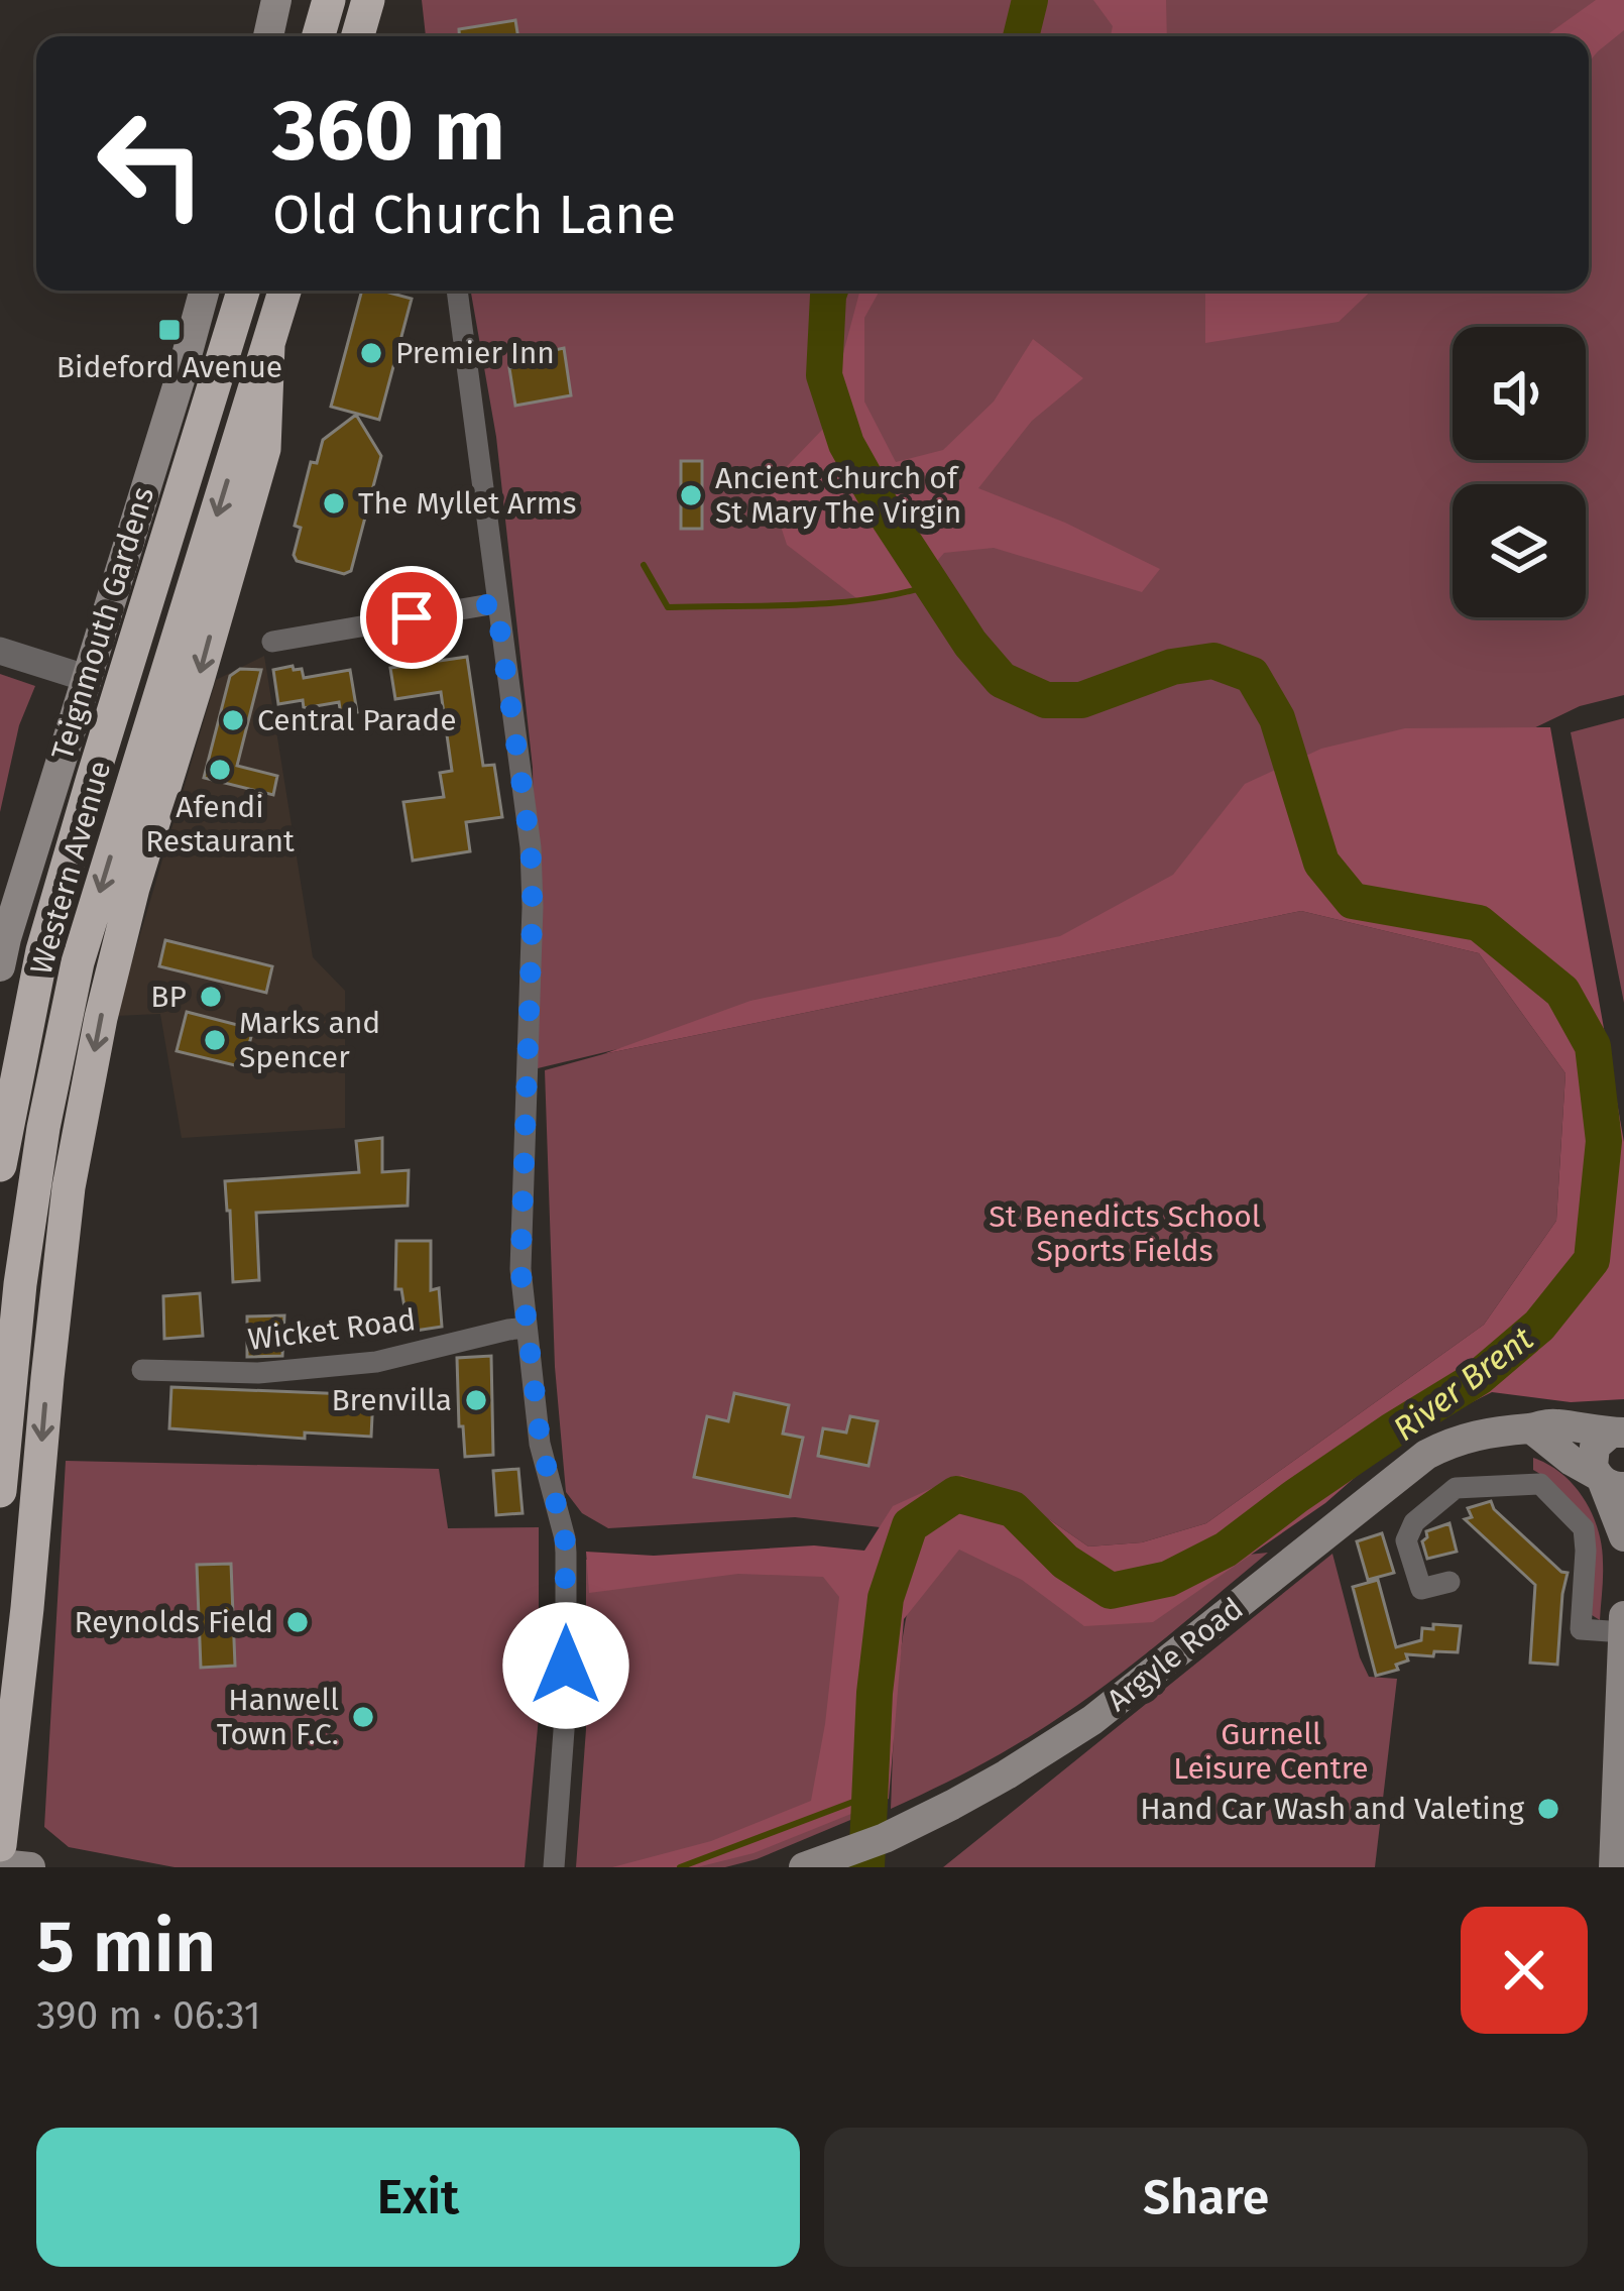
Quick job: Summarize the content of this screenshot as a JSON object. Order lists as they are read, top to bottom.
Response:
{
  "streets": {
    "highway": ["Western Avenue"],
    "main road": ["Teignmouth Gardens", "Argyle Road"],
    "street": ["Wicket Road"]
  },
  "water": ["River Brent"],
  "parks": ["St Benedicts School Sports Fields", "Gurnell Leisure Centre"],
  "places": {
    "transit": ["Bideford Avenue"],
    "other": [
      "Premier Inn",
      "Ancient Church of St Mary The Virgin",
      "The Myllet Arms",
      "Central Parade",
      "Afendi Restaurant",
      "BP",
      "Marks and Spencer",
      "Brenvilla",
      "Reynolds Field",
      "Hanwell Town F.C.",
      "Hand Car Wash and Valeting"
    ]
  },
  "page": {
    "turn": ["360 m", "Old Church Lane"],
    "heading": ["5 min", "390 m · 06:31"],
    "buttons": ["Exit", "Share"]
  }
}
